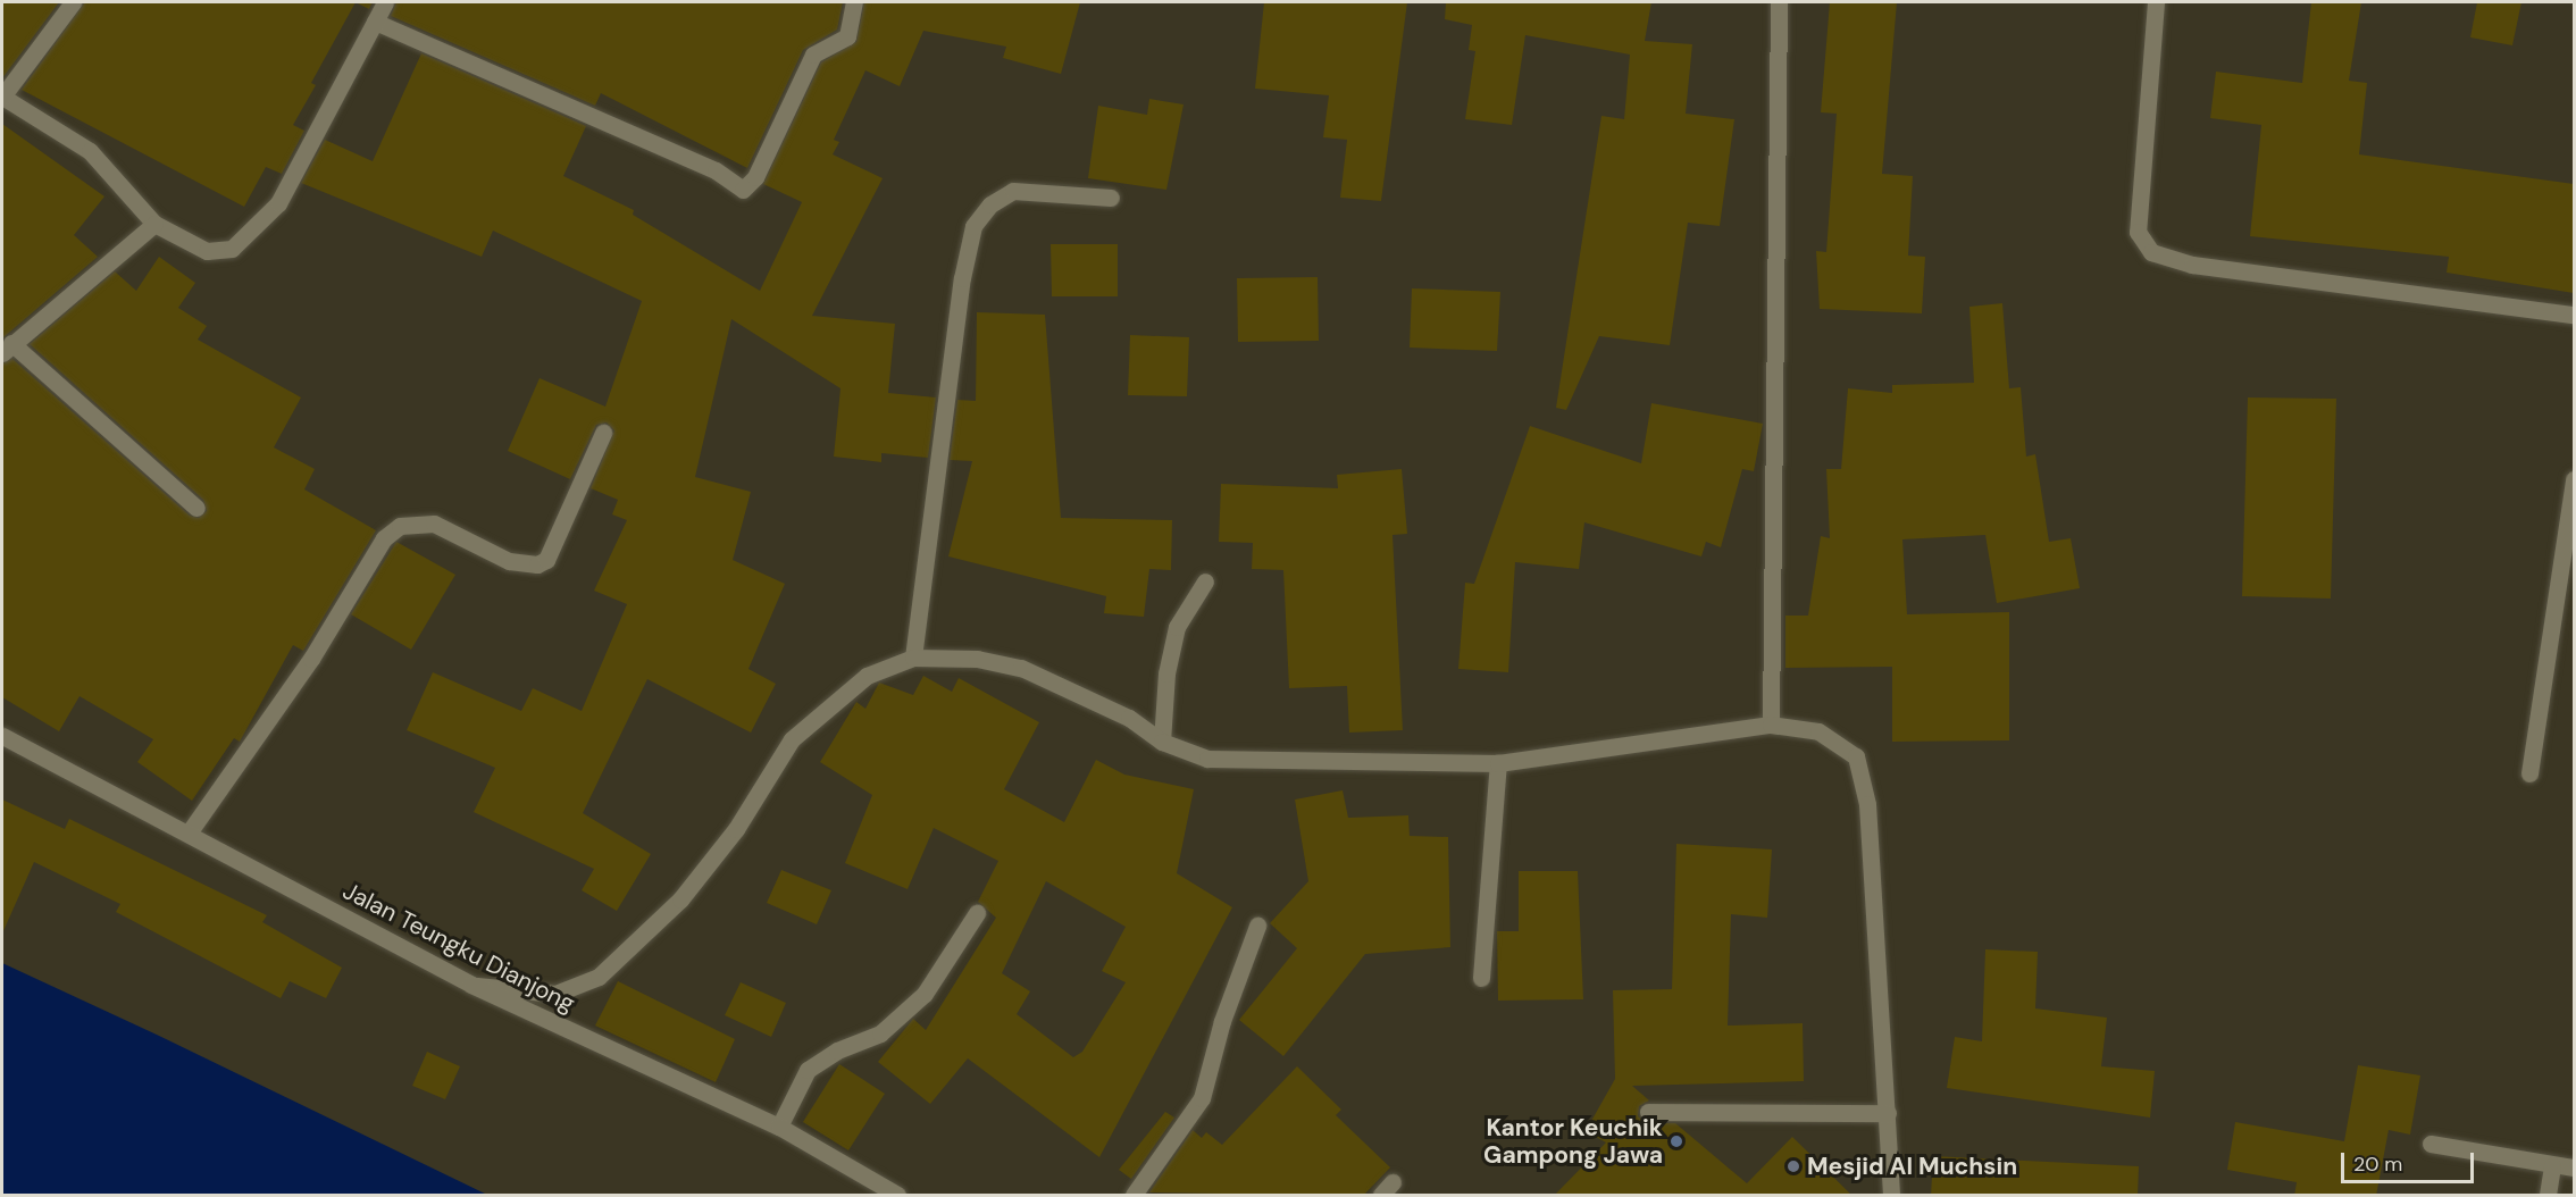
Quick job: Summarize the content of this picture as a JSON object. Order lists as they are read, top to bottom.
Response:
{
  "streets": {
    "street": ["Jalan Teungku Dianjong"]
  },
  "places": ["Kantor Keuchik Gampong Jawa", "Mesjid Al Muchsin"],
  "scale_bar": "20 m"
}
